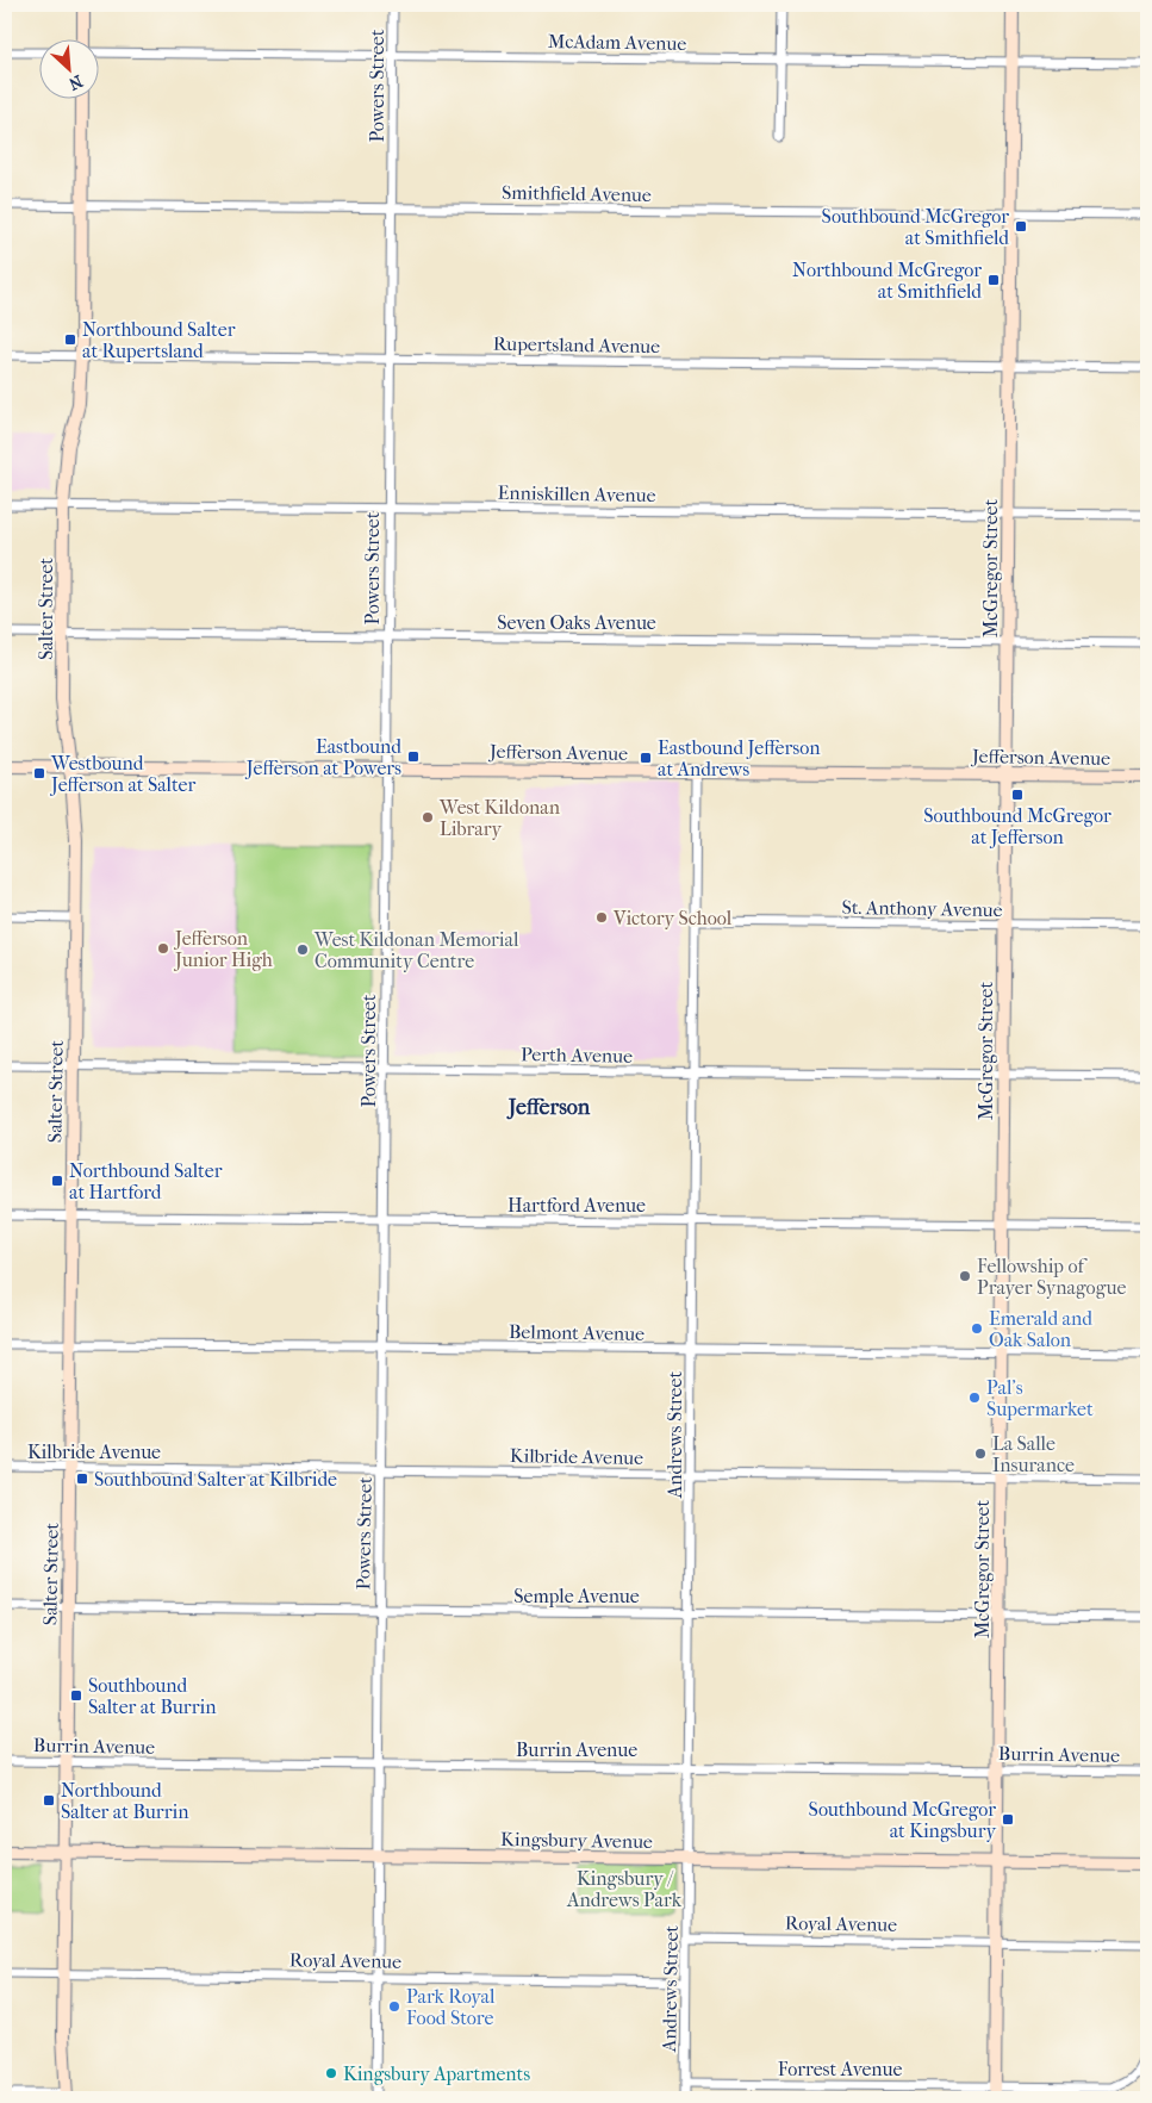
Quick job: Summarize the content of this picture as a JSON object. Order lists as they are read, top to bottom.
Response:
{
  "streets": {
    "main road": [
      "McGregor Street",
      "Salter Street",
      "Jefferson Avenue",
      "Kingsbury Avenue"
    ],
    "street": [
      "McAdam Avenue",
      "Powers Street",
      "Smithfield Avenue",
      "Rupertsland Avenue",
      "Enniskillen Avenue",
      "Seven Oaks Avenue",
      "St. Anthony Avenue",
      "Perth Avenue",
      "Hartford Avenue",
      "Belmont Avenue",
      "Andrews Street",
      "Kilbride Avenue",
      "Semple Avenue",
      "Burrin Avenue",
      "Royal Avenue",
      "Forrest Avenue"
    ]
  },
  "crossings": [
    ["McAdam Avenue", "Powers Street"],
    ["McAdam Avenue", "McGregor Street"],
    ["Powers Street", "Smithfield Avenue"],
    ["Powers Street", "Rupertsland Avenue"],
    ["Powers Street", "Enniskillen Avenue"],
    ["Powers Street", "Seven Oaks Avenue"],
    ["Powers Street", "Jefferson Avenue"],
    ["Powers Street", "Perth Avenue"],
    ["Powers Street", "Hartford Avenue"],
    ["Powers Street", "Belmont Avenue"],
    ["Powers Street", "Kilbride Avenue"],
    ["Powers Street", "Semple Avenue"],
    ["Powers Street", "Burrin Avenue"],
    ["Powers Street", "Kingsbury Avenue"],
    ["Powers Street", "Royal Avenue"],
    ["Smithfield Avenue", "McGregor Street"],
    ["Smithfield Avenue", "Salter Street"],
    ["Rupertsland Avenue", "McGregor Street"],
    ["Rupertsland Avenue", "Salter Street"],
    ["Enniskillen Avenue", "McGregor Street"],
    ["Enniskillen Avenue", "Salter Street"],
    ["McGregor Street", "Seven Oaks Avenue"],
    ["McGregor Street", "Jefferson Avenue"],
    ["McGregor Street", "St. Anthony Avenue"],
    ["McGregor Street", "Perth Avenue"],
    ["McGregor Street", "Hartford Avenue"],
    ["McGregor Street", "Belmont Avenue"],
    ["McGregor Street", "Kilbride Avenue"],
    ["McGregor Street", "Semple Avenue"],
    ["McGregor Street", "Burrin Avenue"],
    ["McGregor Street", "Kingsbury Avenue"],
    ["McGregor Street", "Royal Avenue"],
    ["McGregor Street", "Forrest Avenue"],
    ["Salter Street", "Seven Oaks Avenue"],
    ["Salter Street", "Jefferson Avenue"],
    ["Salter Street", "Perth Avenue"],
    ["Salter Street", "Hartford Avenue"],
    ["Salter Street", "Belmont Avenue"],
    ["Salter Street", "Kilbride Avenue"],
    ["Salter Street", "Semple Avenue"],
    ["Salter Street", "Burrin Avenue"],
    ["Salter Street", "Kingsbury Avenue"],
    ["Salter Street", "Royal Avenue"],
    ["Jefferson Avenue", "Andrews Street"],
    ["St. Anthony Avenue", "Andrews Street"],
    ["Perth Avenue", "Andrews Street"],
    ["Hartford Avenue", "Andrews Street"],
    ["Belmont Avenue", "Andrews Street"],
    ["Andrews Street", "Kilbride Avenue"],
    ["Andrews Street", "Semple Avenue"],
    ["Andrews Street", "Burrin Avenue"],
    ["Andrews Street", "Kingsbury Avenue"],
    ["Andrews Street", "Royal Avenue"],
    ["Andrews Street", "Forrest Avenue"]
  ],
  "districts": ["Jefferson"],
  "parks": ["Kingsbury / Andrews Park"],
  "places": {
    "transit": [
      "Southbound McGregor at Smithfield",
      "Northbound McGregor at Smithfield",
      "Northbound Salter at Rupertsland",
      "Eastbound Jefferson at Powers",
      "Eastbound Jefferson at Andrews",
      "Westbound Jefferson at Salter",
      "Southbound McGregor at Jefferson",
      "Northbound Salter at Hartford",
      "Southbound Salter at Kilbride",
      "Southbound Salter at Burrin",
      "Northbound Salter at Burrin",
      "Southbound McGregor at Kingsbury"
    ],
    "other": [
      "West Kildonan Library",
      "Victory School",
      "Jefferson Junior High",
      "West Kildonan Memorial Community Centre",
      "Fellowship of Prayer Synagogue",
      "Emerald and Oak Salon",
      "Pal's Supermarket",
      "La Salle Insurance",
      "Park Royal Food Store",
      "Kingsbury Apartments"
    ]
  },
  "north": "bottom right"
}
